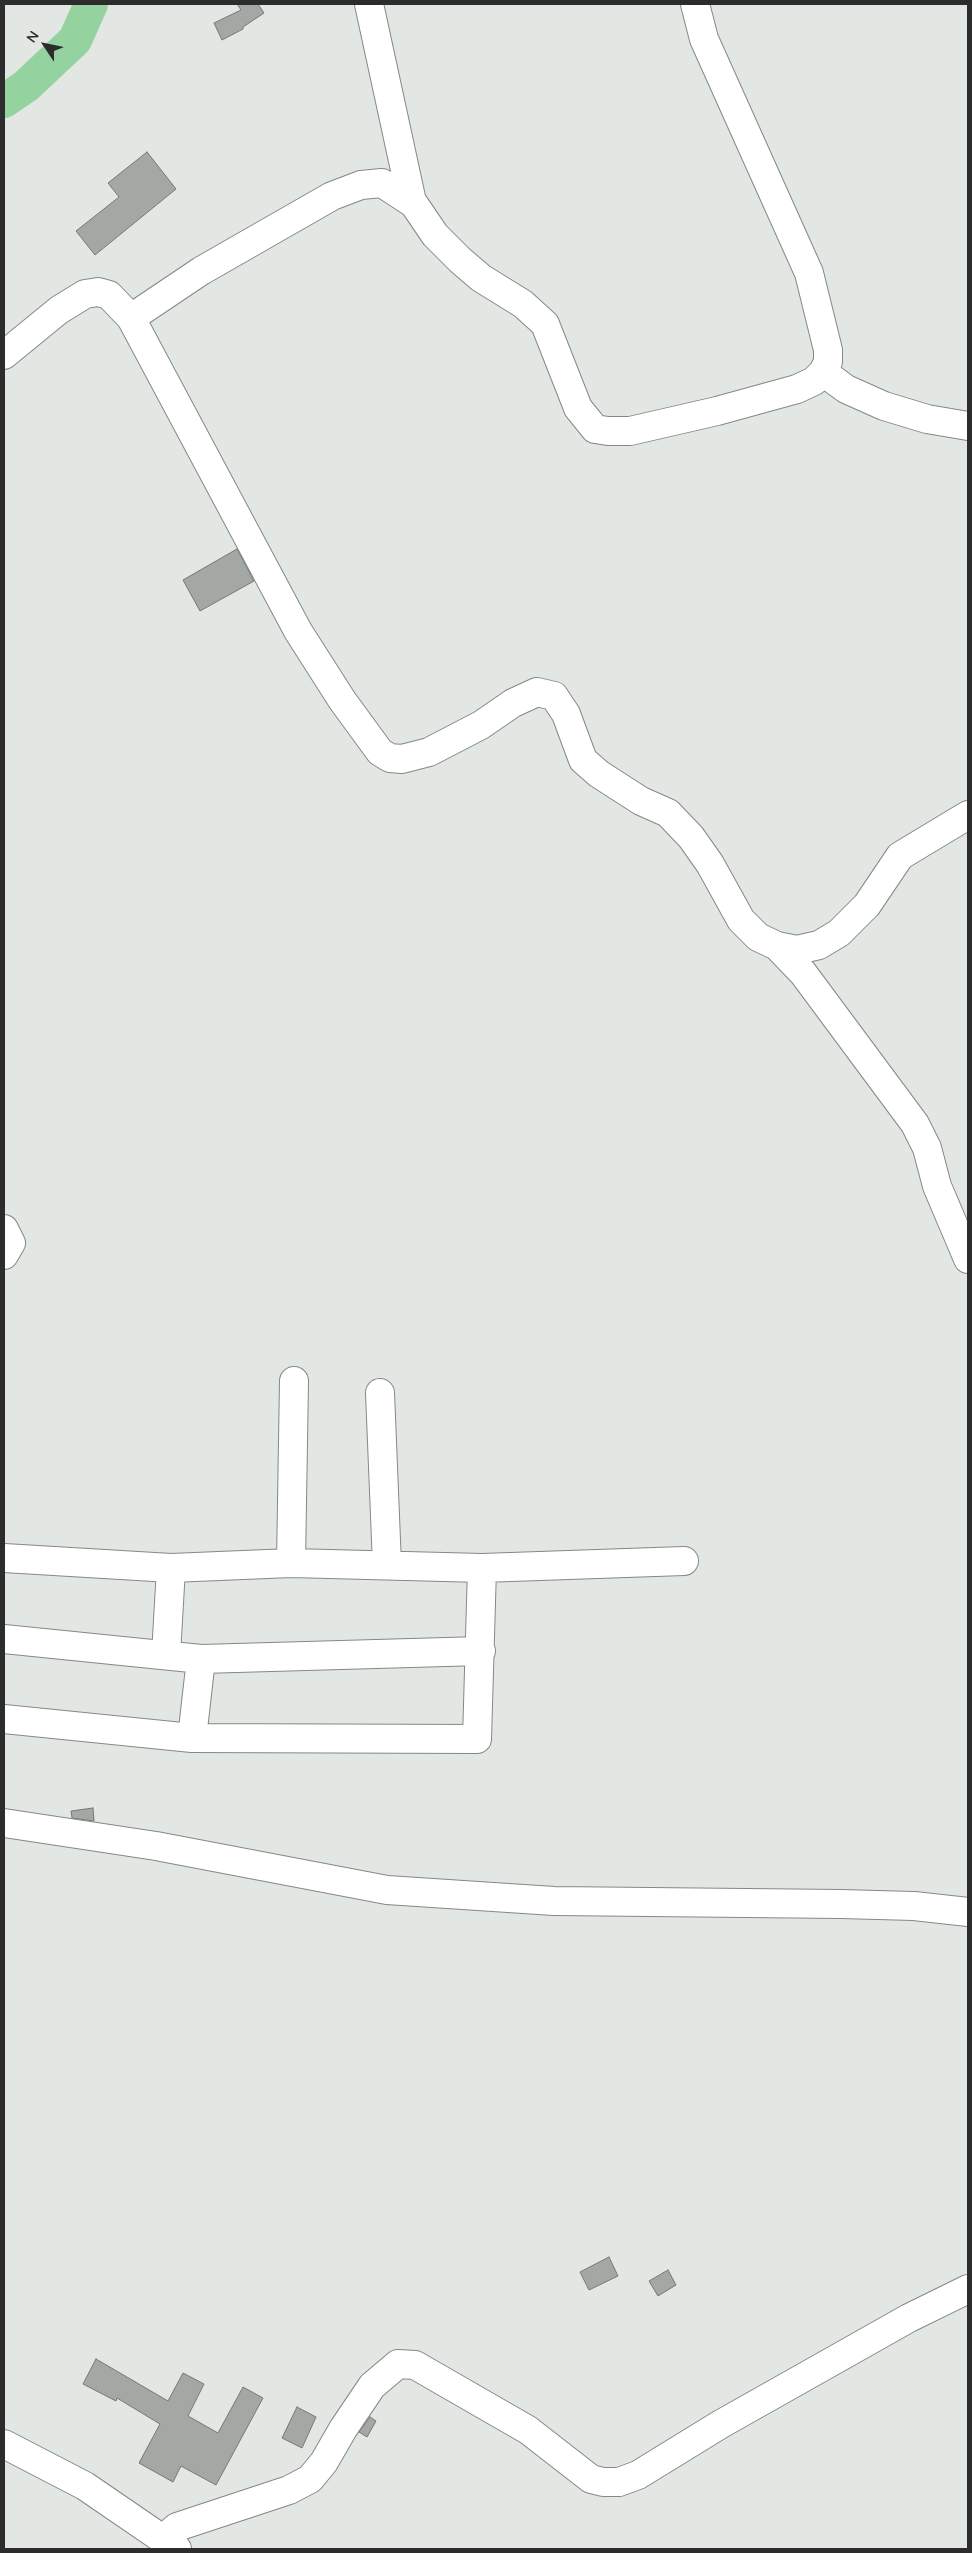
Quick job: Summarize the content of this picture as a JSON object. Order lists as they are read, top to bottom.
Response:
{
  "north": "top left"
}
